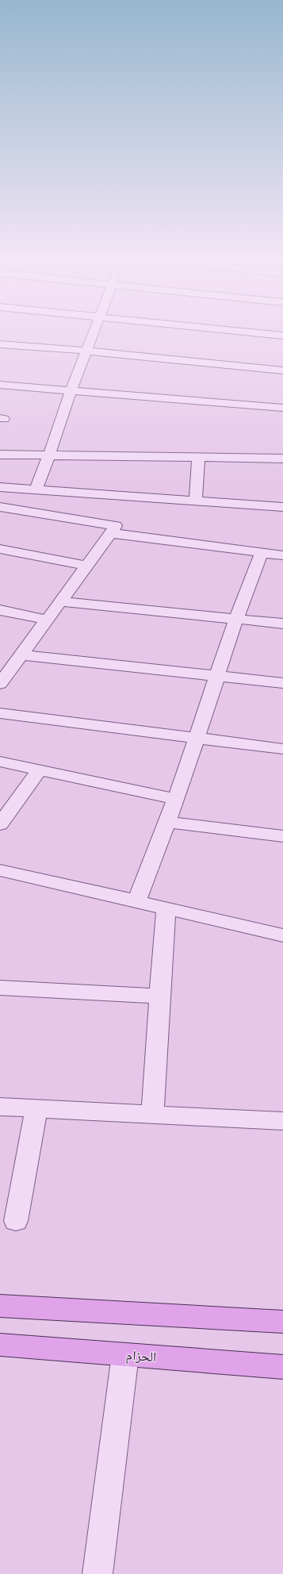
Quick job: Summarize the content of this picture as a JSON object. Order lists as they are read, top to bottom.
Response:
{
  "streets": {
    "main road": ["الحزام"]
  }
}
